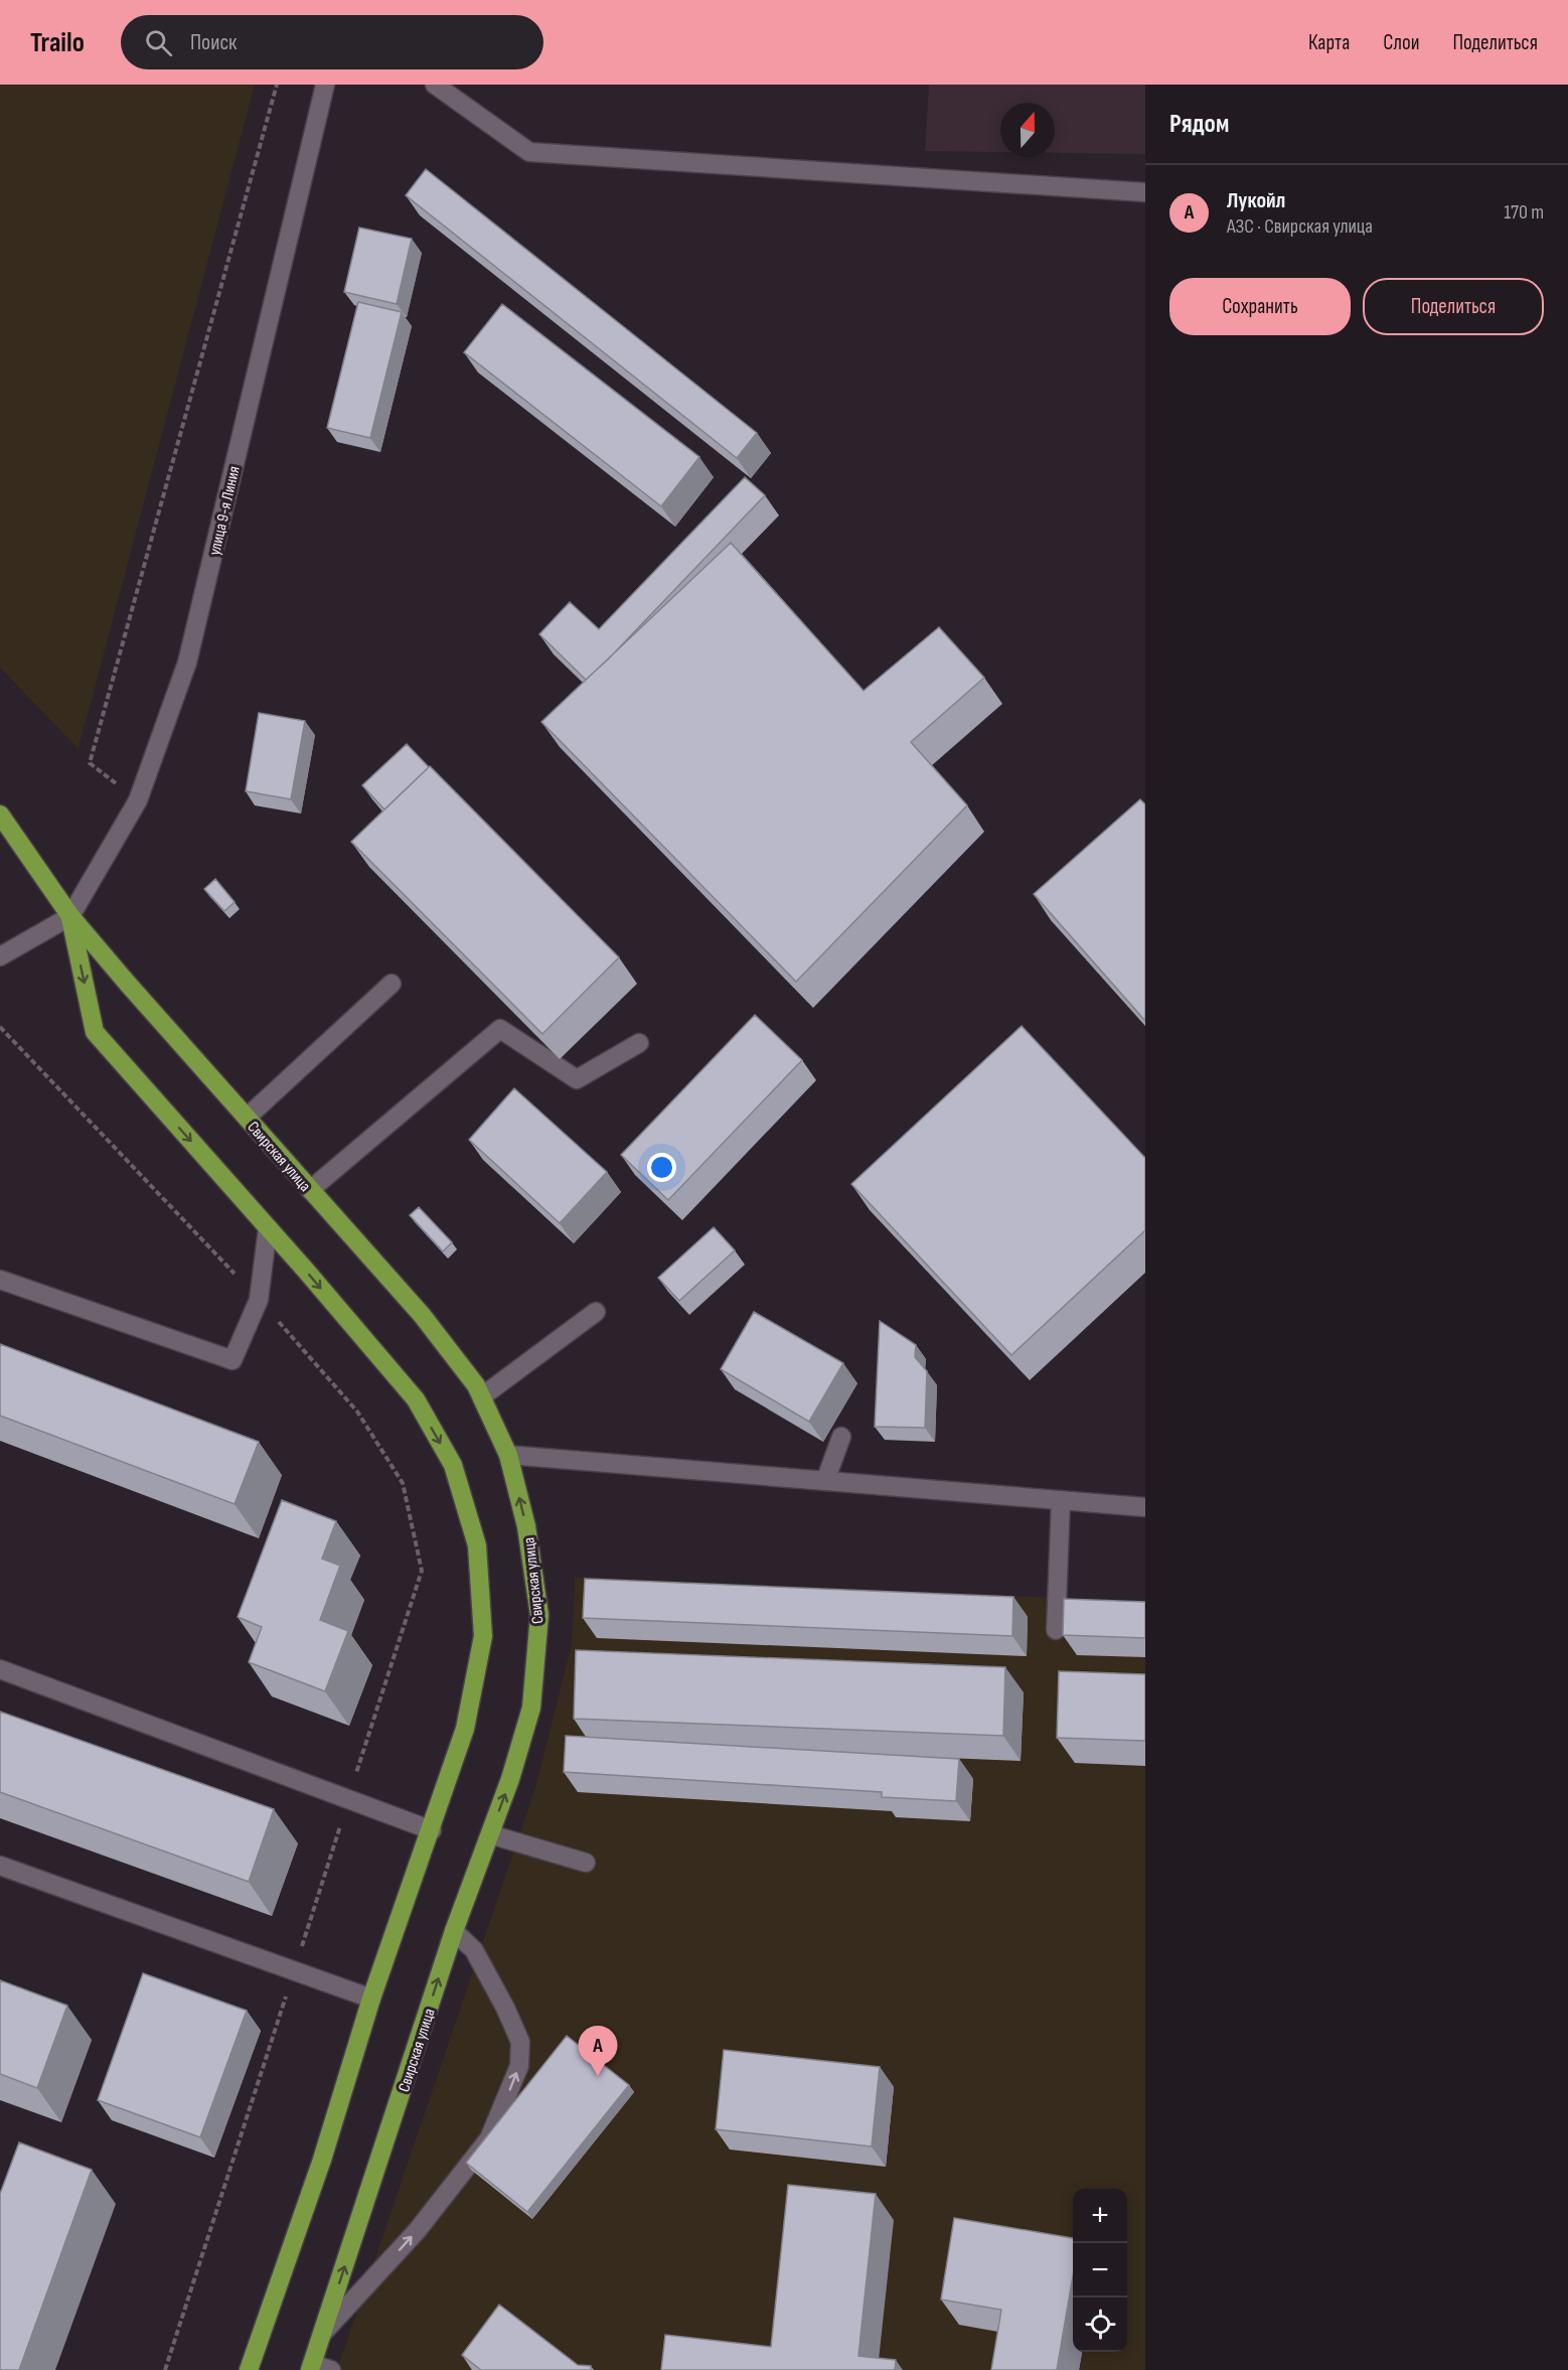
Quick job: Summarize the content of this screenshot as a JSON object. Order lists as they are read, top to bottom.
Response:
{
  "streets": {
    "highway": ["Свирская улица"],
    "street": ["улица 9-я Линия"]
  },
  "crossings": [
    ["улица 9-я Линия", "Свирская улица"]
  ],
  "north": "top",
  "page": {
    "header": "Trailo",
    "search": "Поиск",
    "nav": ["Карта", "Слои", "Поделиться"],
    "heading": "Рядом",
    "list": [
      {
        "mark": "A",
        "name": "Лукойл",
        "note": "АЗС · Свирская улица",
        "value": "170 m"
      }
    ],
    "buttons": ["Сохранить", "Поделиться"],
    "pins": "A",
    "map_buttons": ["+", "−"]
  }
}
